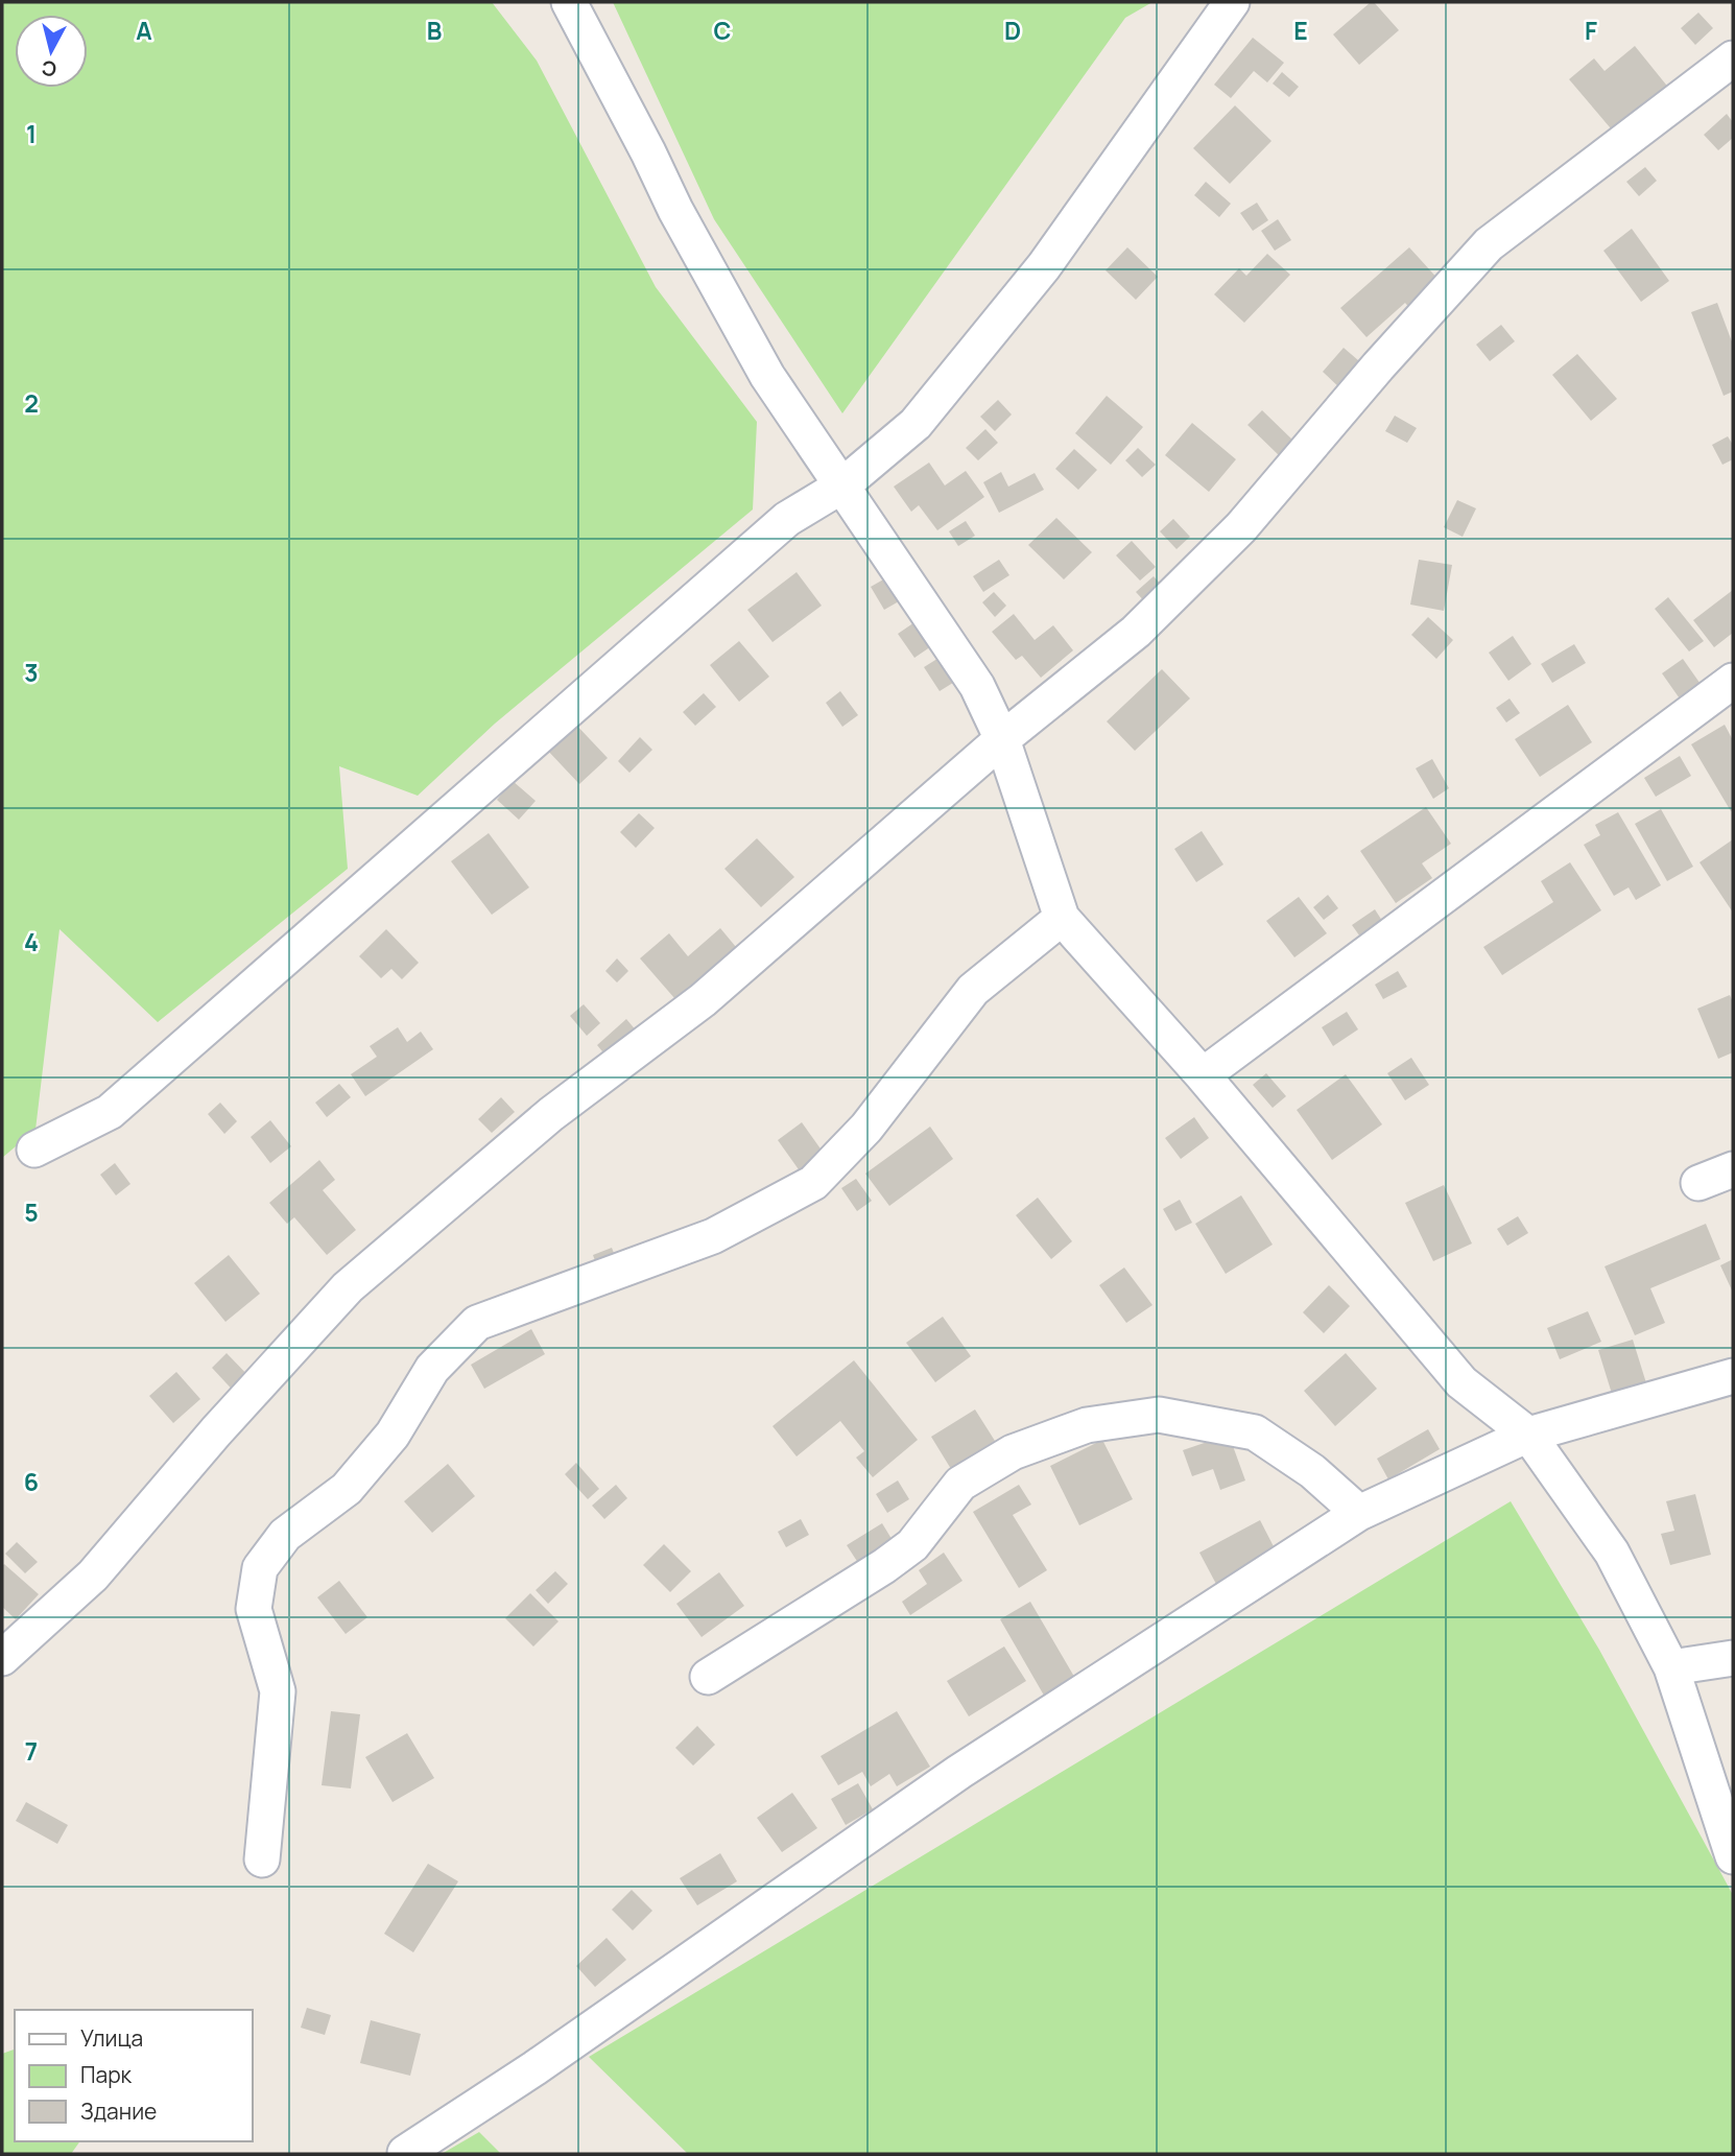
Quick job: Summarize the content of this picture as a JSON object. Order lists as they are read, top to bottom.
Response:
{
  "legend": ["Улица", "Парк", "Здание"],
  "north": "bottom",
  "grid": {
    "columns": [
      "A",
      "B",
      "C",
      "D",
      "E",
      "F"
    ],
    "rows": [
      "1",
      "2",
      "3",
      "4",
      "5",
      "6",
      "7"
    ]
  }
}
